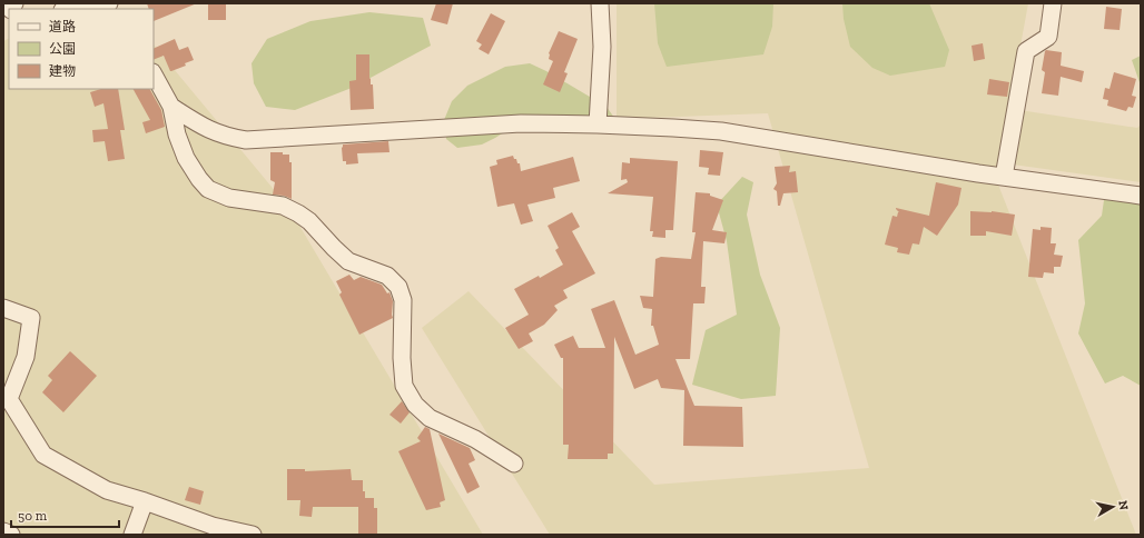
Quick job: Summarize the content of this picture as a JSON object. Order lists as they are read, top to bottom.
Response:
{
  "legend": ["道路", "公園", "建物"],
  "scale_bar": "50 m",
  "north": "right"
}
